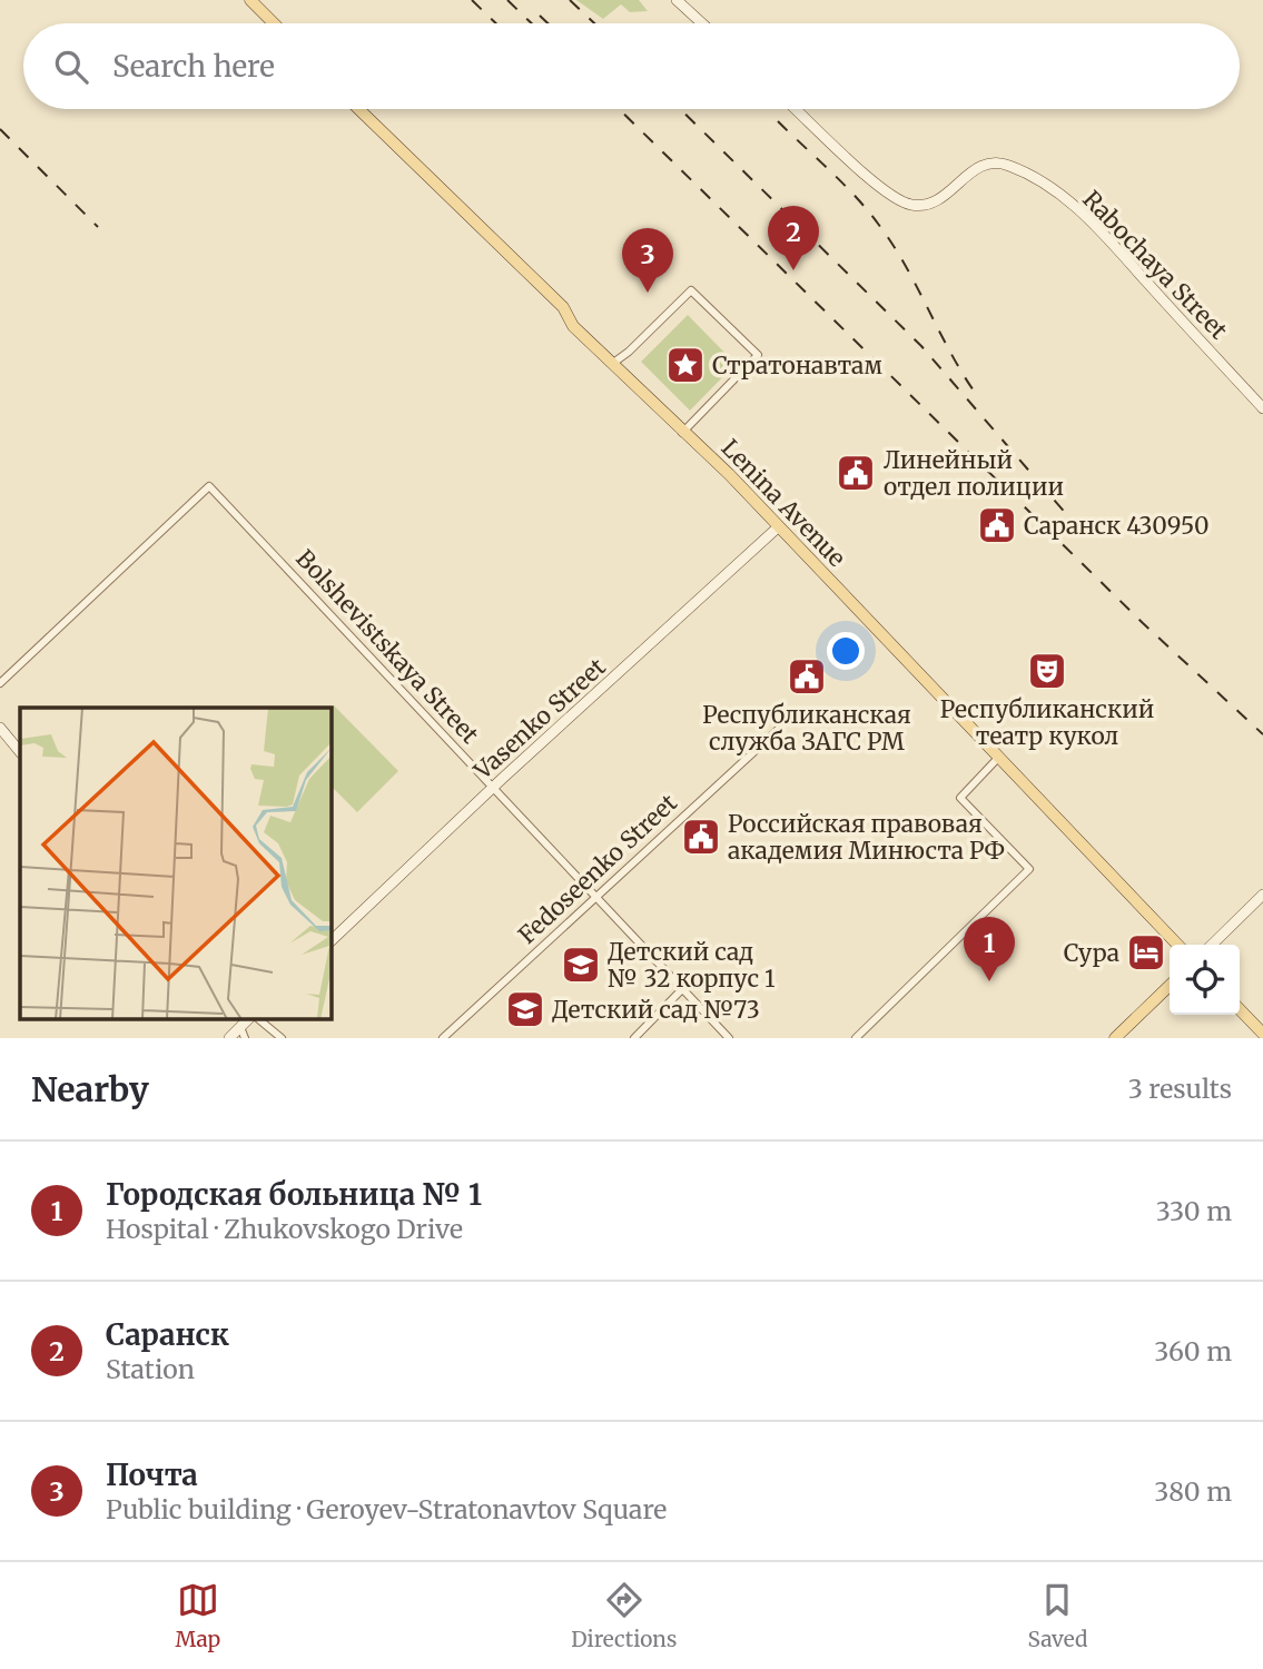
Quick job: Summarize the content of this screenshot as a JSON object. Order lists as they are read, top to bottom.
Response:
{
  "streets": {
    "main road": ["Lenina Avenue"],
    "street": [
      "Rabochaya Street",
      "Bolshevistskaya Street",
      "Vasenko Street",
      "Fedoseenko Street"
    ]
  },
  "crossings": [
    ["Lenina Avenue", "Vasenko Street"],
    ["Bolshevistskaya Street", "Vasenko Street"],
    ["Bolshevistskaya Street", "Fedoseenko Street"]
  ],
  "places": {
    "place": ["Стратонавтам"],
    "public building": [
      "Линейный отдел полиции",
      "Саранск 430950",
      "Республиканская служба ЗАГС РМ",
      "Российская правовая академия Минюста РФ"
    ],
    "theatre": ["Республиканский театр кукол"],
    "hotel": ["Сура"],
    "school or university": ["Детский сад № 32 корпус 1", "Детский сад №73"]
  },
  "page": {
    "search": "Search here",
    "pins": ["2", "3", "1"],
    "heading": ["Nearby", "3 results"],
    "list": [
      {
        "mark": "1",
        "name": "Городская больница № 1",
        "note": "Hospital · Zhukovskogo Drive",
        "value": "330 m"
      },
      {
        "mark": "2",
        "name": "Саранск",
        "note": "Station",
        "value": "360 m"
      },
      {
        "mark": "3",
        "name": "Почта",
        "note": "Public building · Geroyev-Stratonavtov Square",
        "value": "380 m"
      }
    ],
    "nav": ["Map", "Directions", "Saved"]
  }
}
